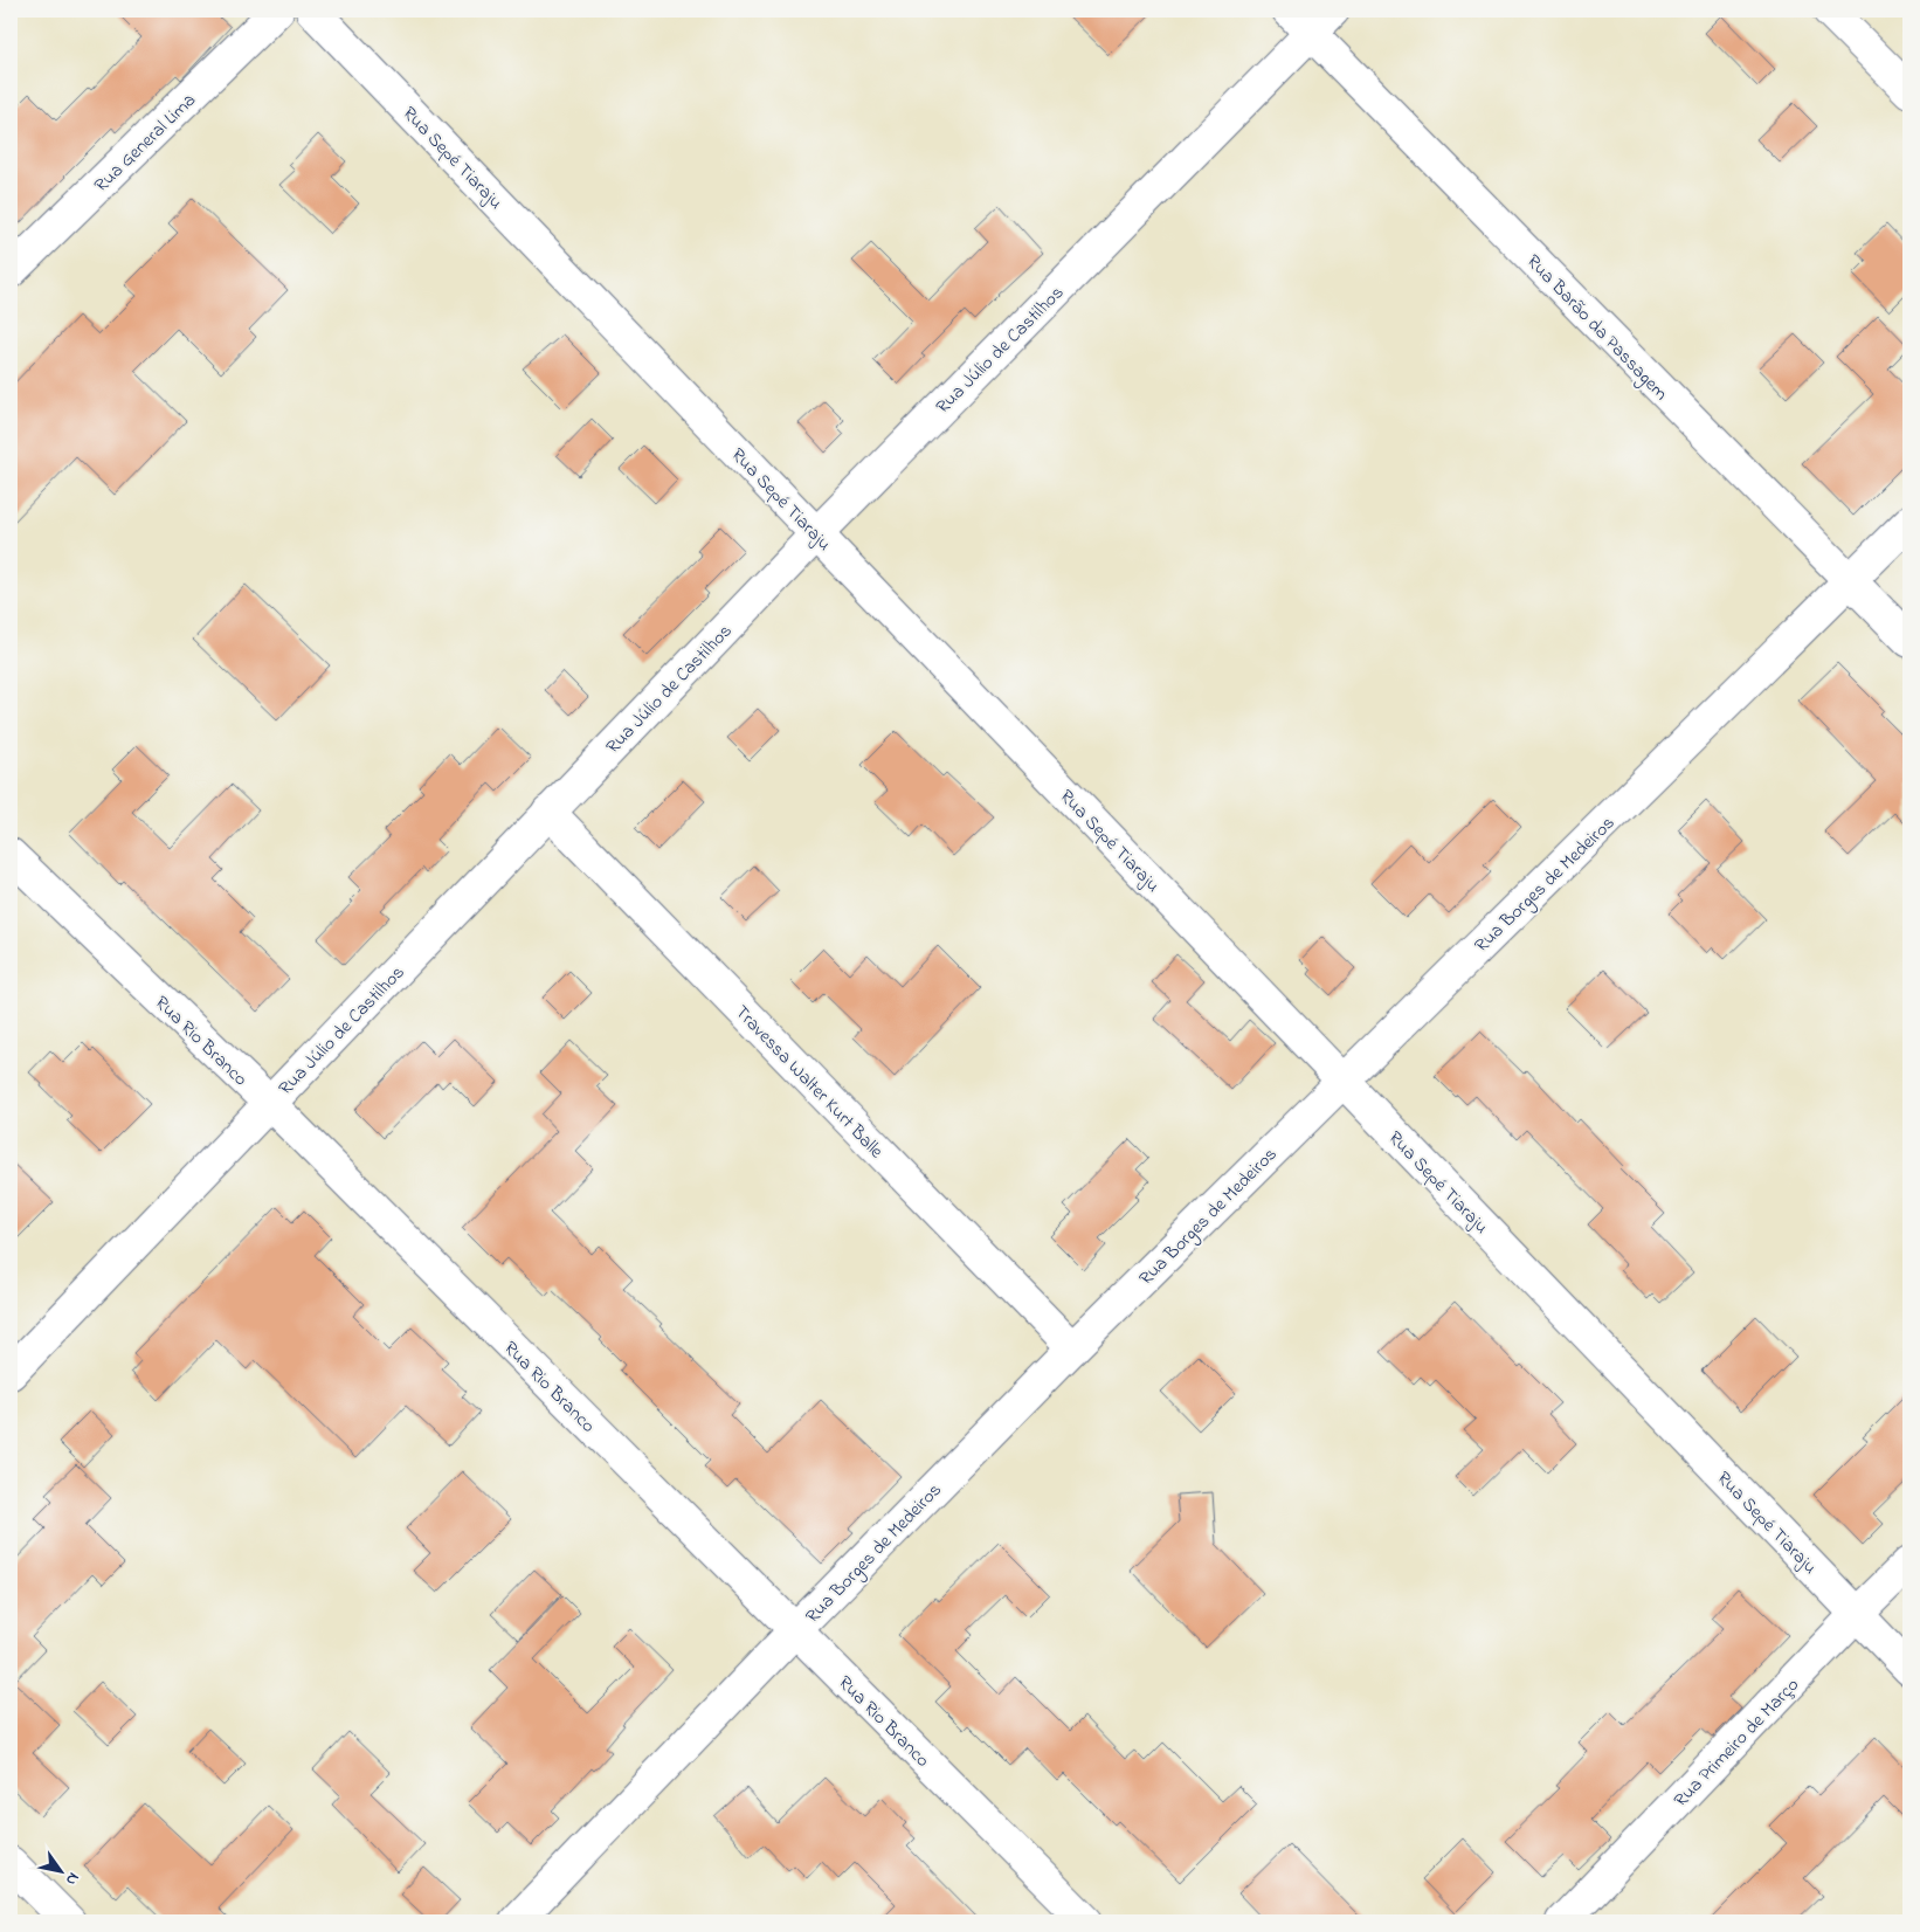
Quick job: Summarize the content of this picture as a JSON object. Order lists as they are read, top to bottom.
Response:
{
  "streets": {
    "street": [
      "Rua General Lima",
      "Rua Sepé Tiaraju",
      "Rua Barão da Passagem",
      "Rua Júlio de Castilhos",
      "Rua Borges de Medeiros",
      "Rua Rio Branco",
      "Travessa Walter Kurt Balle",
      "Rua Primeiro de Março"
    ]
  },
  "crossings": [
    ["Rua Sepé Tiaraju", "Rua Júlio de Castilhos"],
    ["Rua Sepé Tiaraju", "Rua Borges de Medeiros"],
    ["Rua Sepé Tiaraju", "Rua Primeiro de Março"],
    ["Rua Barão da Passagem", "Rua Júlio de Castilhos"],
    ["Rua Barão da Passagem", "Rua Borges de Medeiros"],
    ["Rua Júlio de Castilhos", "Rua Rio Branco"],
    ["Rua Júlio de Castilhos", "Travessa Walter Kurt Balle"],
    ["Rua Borges de Medeiros", "Rua Rio Branco"],
    ["Rua Borges de Medeiros", "Travessa Walter Kurt Balle"]
  ],
  "north": "bottom right"
}
